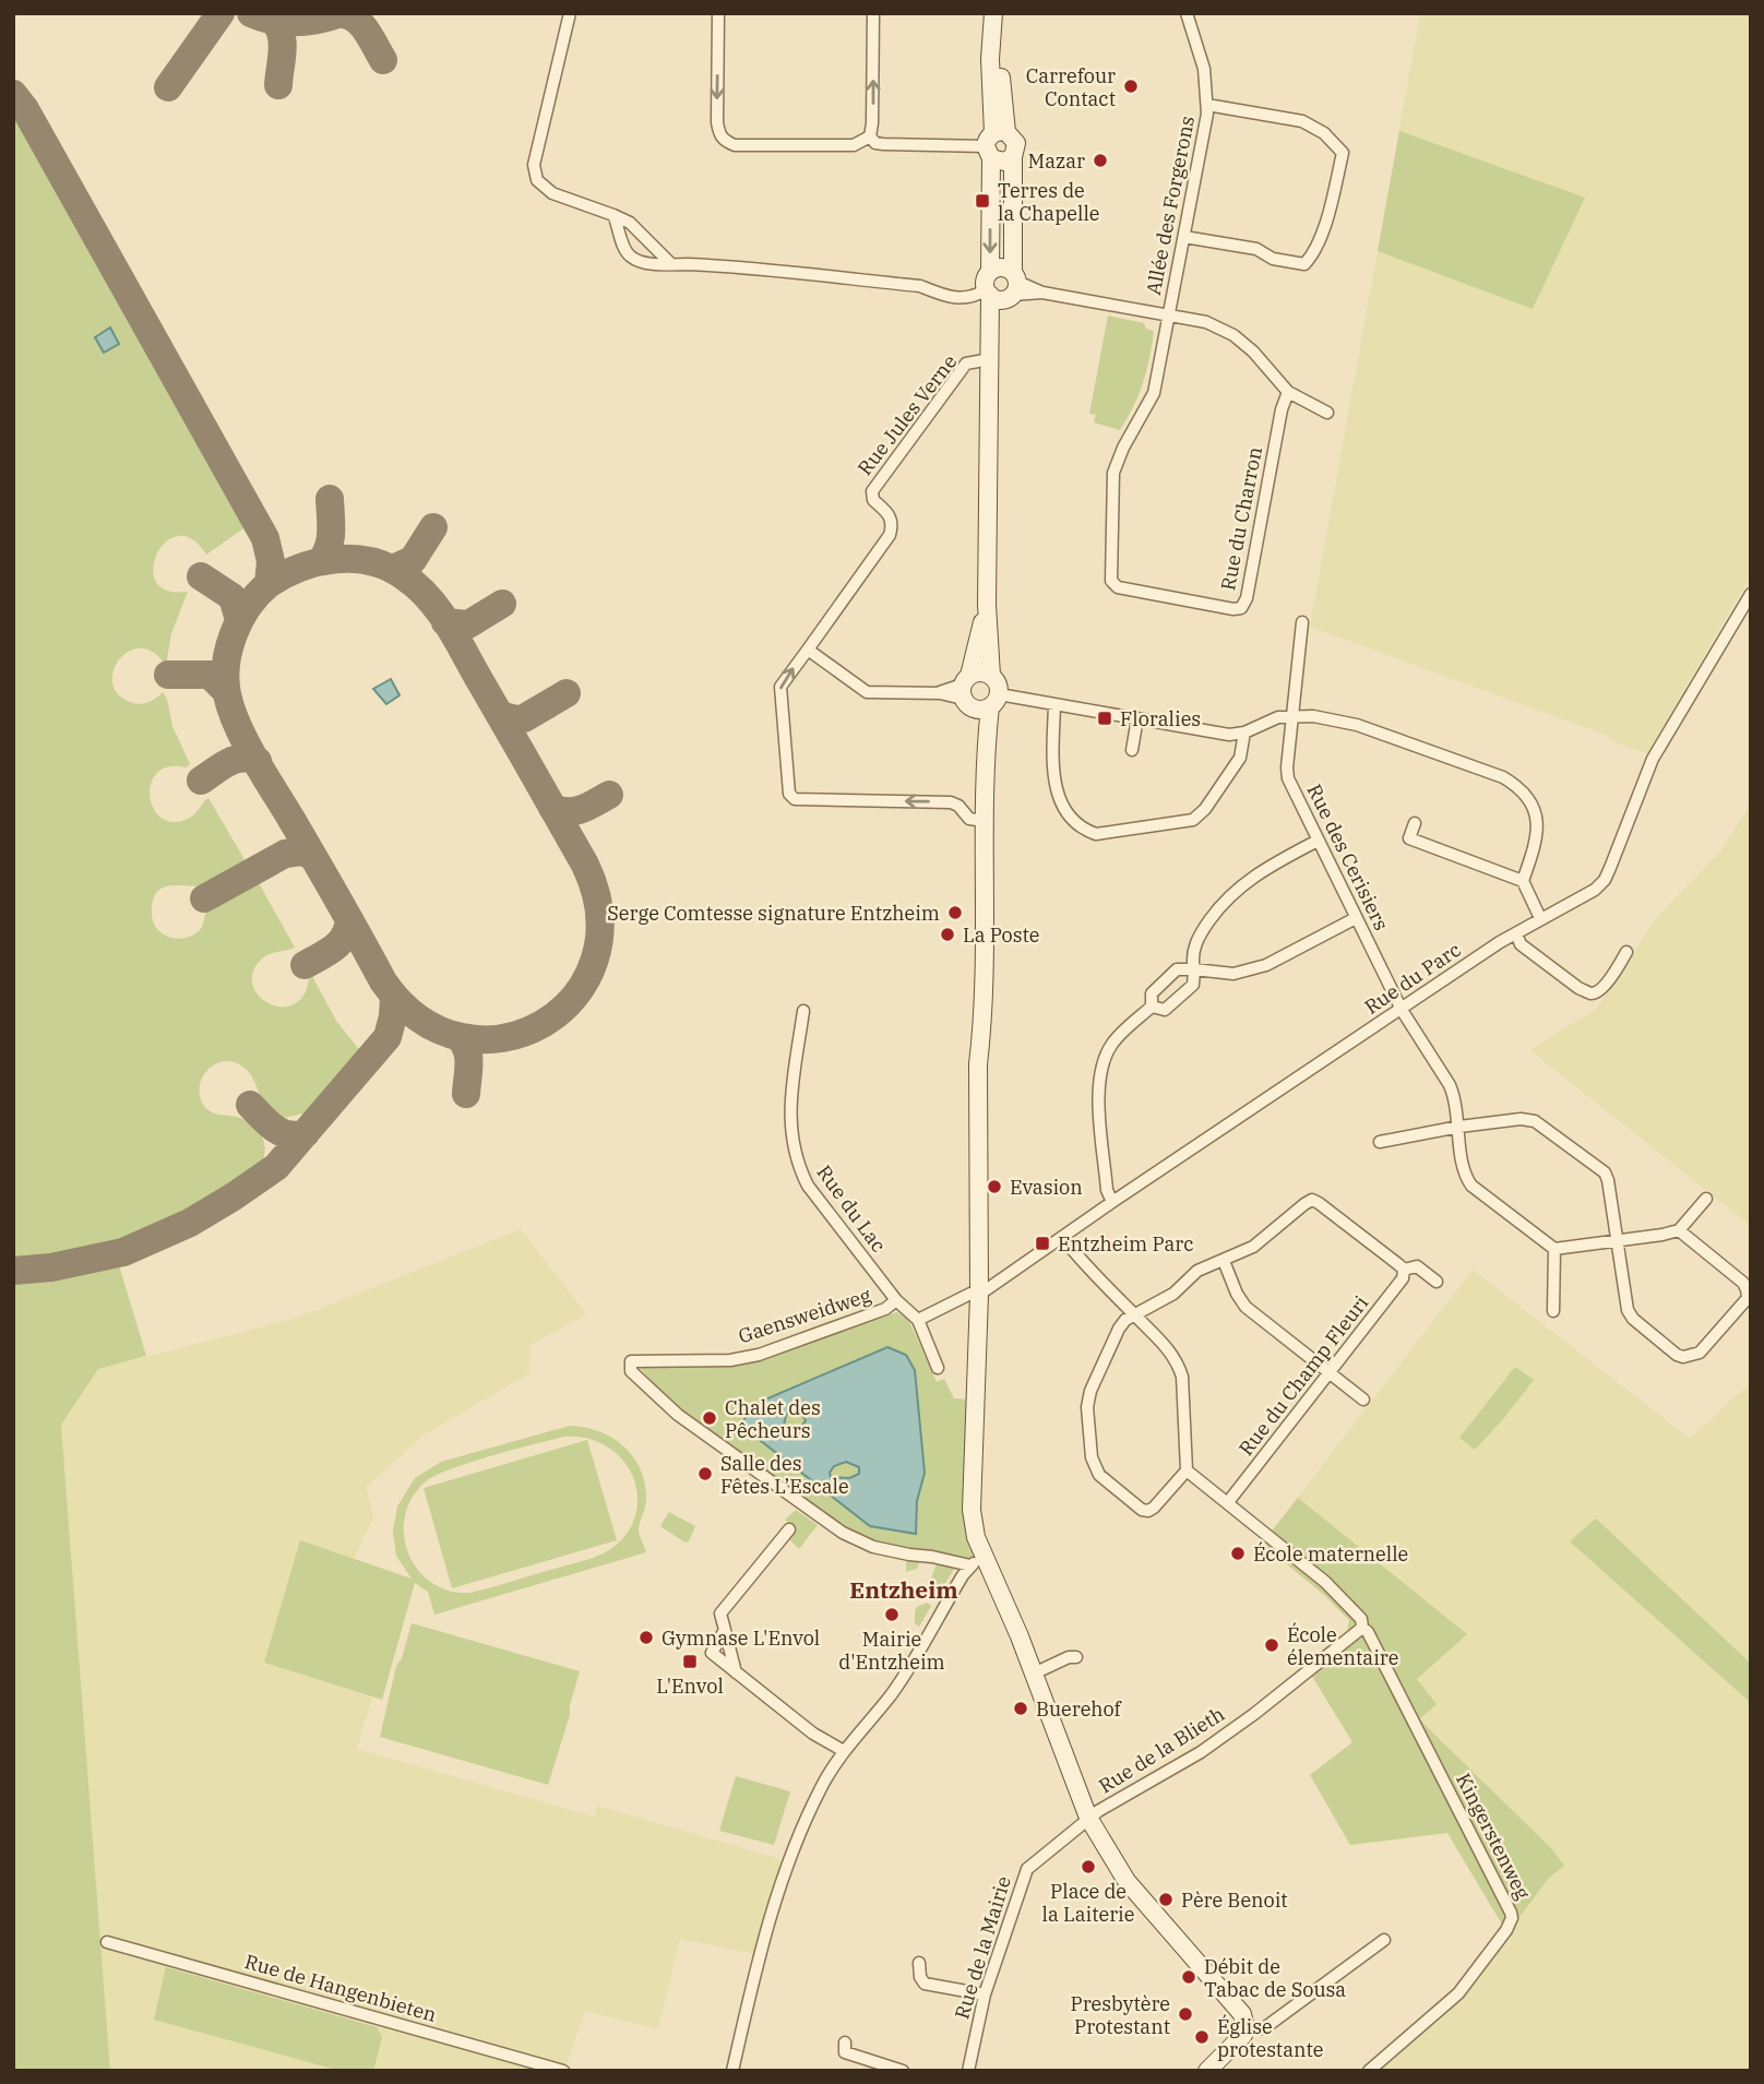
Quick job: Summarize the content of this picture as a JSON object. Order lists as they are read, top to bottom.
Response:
{
  "streets": {
    "street": [
      "Allée des Forgerons",
      "Rue Jules Verne",
      "Rue du Charron",
      "Rue des Cerisiers",
      "Rue du Parc",
      "Rue du Lac",
      "Gaensweidweg",
      "Rue du Champ Fleuri",
      "Rue de la Blieth",
      "Kingerstenweg",
      "Rue de la Mairie",
      "Rue de Hangenbieten"
    ]
  },
  "crossings": [
    ["Allée des Forgerons", "Rue du Charron"],
    ["Rue des Cerisiers", "Rue du Parc"],
    ["Rue du Lac", "Gaensweidweg"],
    ["Rue de la Blieth", "Kingerstenweg"],
    ["Rue de la Blieth", "Rue de la Mairie"]
  ],
  "districts": ["Entzheim"],
  "places": {
    "other": [
      "Carrefour Contact",
      "Mazar",
      "Serge Comtesse signature Entzheim",
      "La Poste",
      "Evasion",
      "Chalet des Pêcheurs",
      "Salle des Fêtes L’Escale",
      "École maternelle",
      "Mairie d'Entzheim",
      "Gymnase L'Envol",
      "École élementaire",
      "Buerehof",
      "Place de la Laiterie",
      "Père Benoit",
      "Débit de Tabac de Sousa",
      "Presbytère Protestant",
      "Église protestante"
    ],
    "transit": [
      "Terres de la Chapelle",
      "Floralies",
      "Entzheim Parc",
      "L'Envol"
    ]
  }
}
